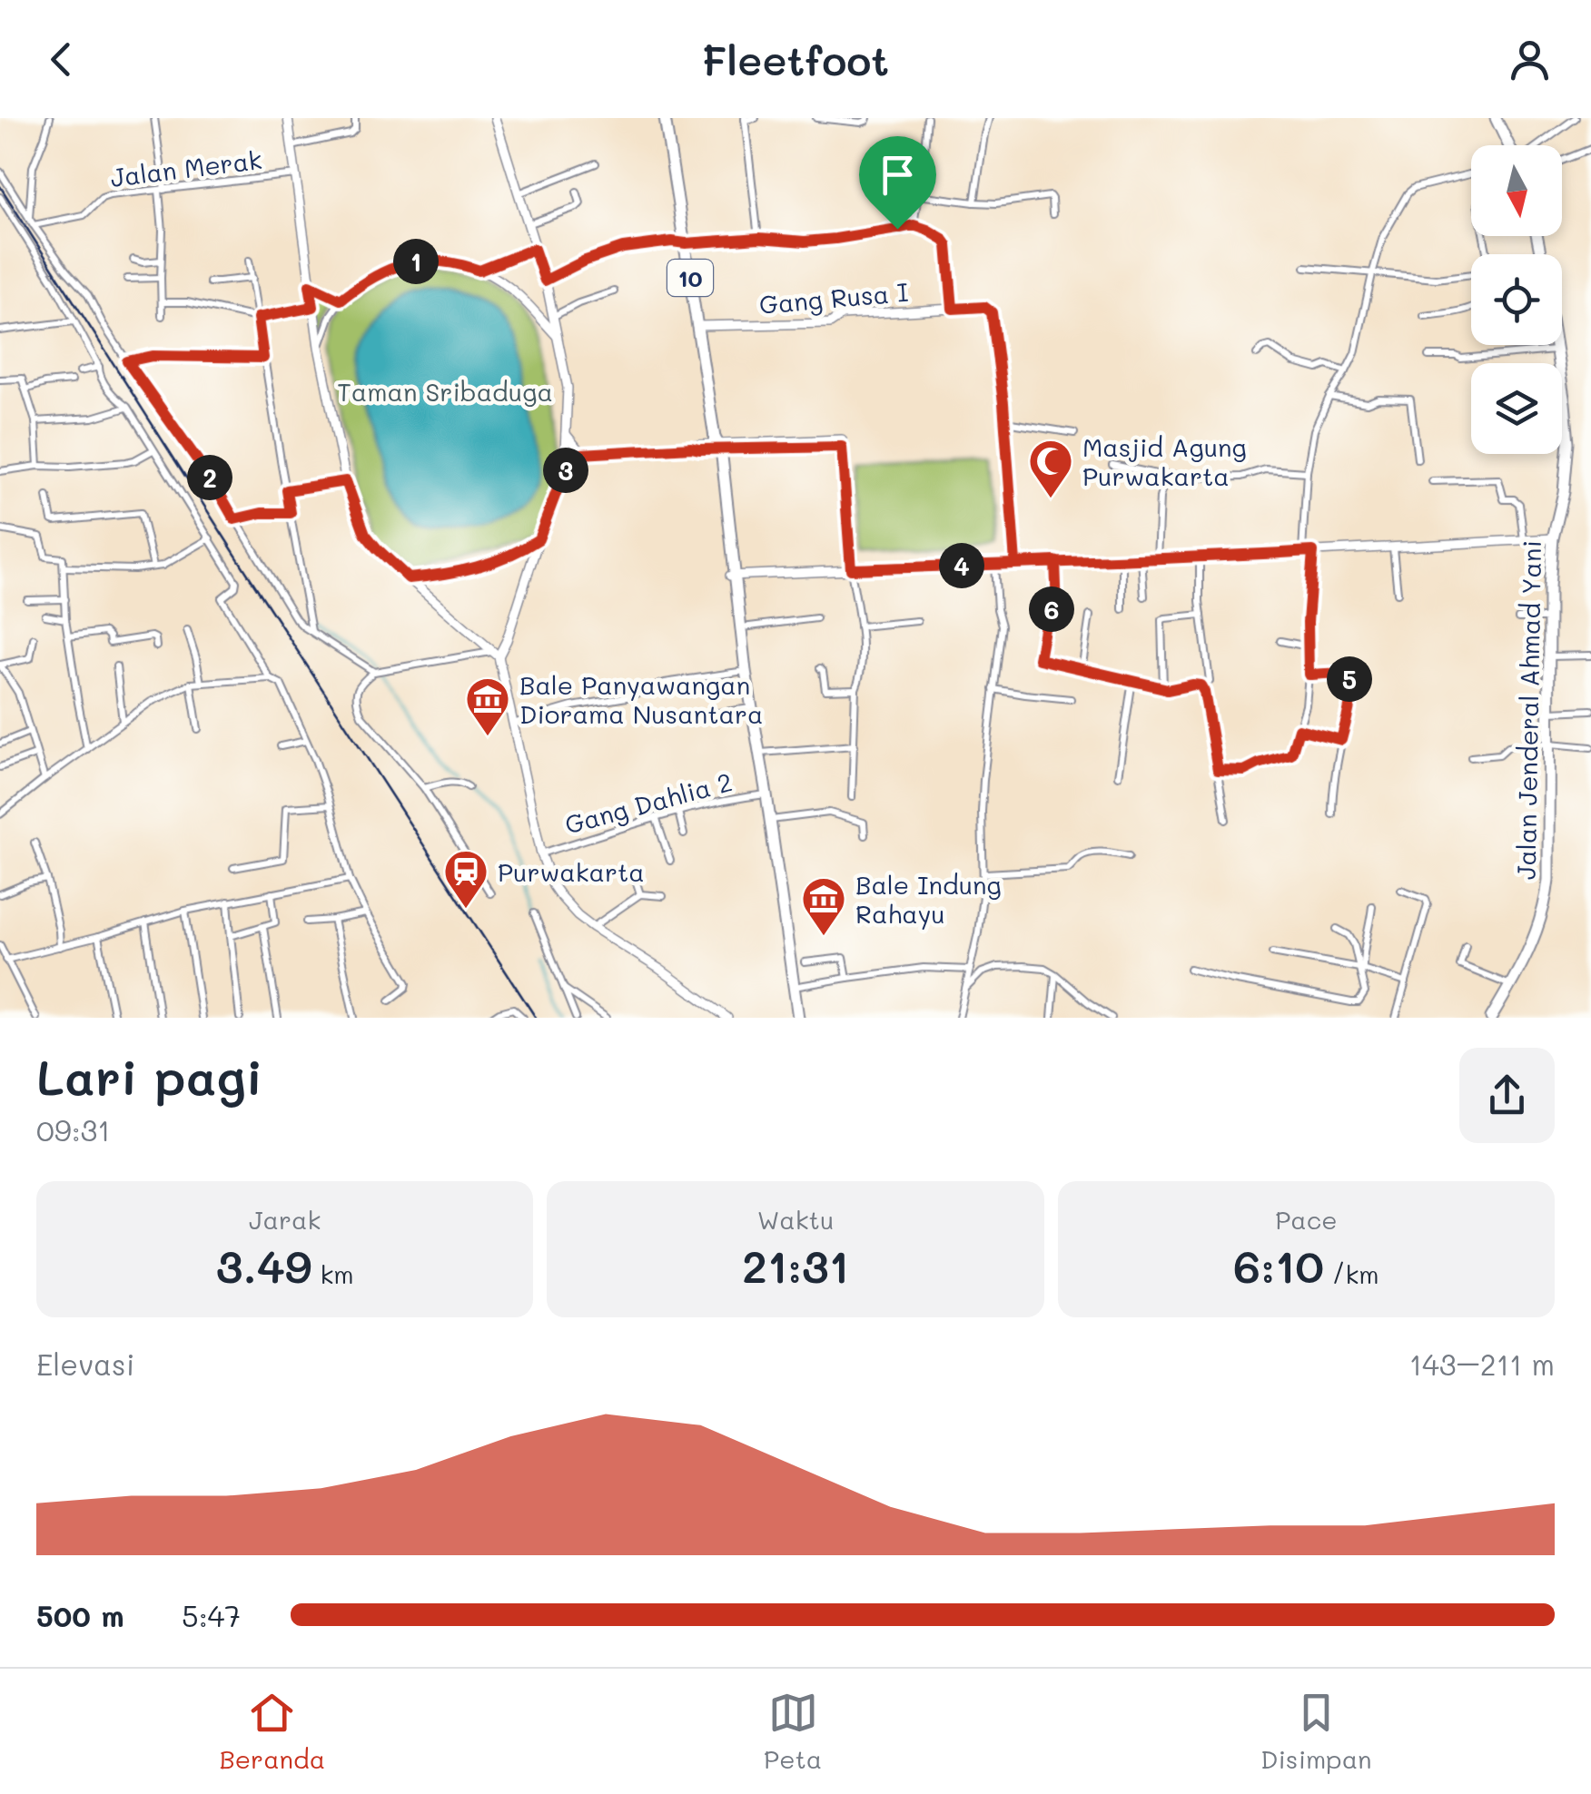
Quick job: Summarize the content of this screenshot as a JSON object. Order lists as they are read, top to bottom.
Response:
{
  "streets": {
    "highway": ["10", "Jalan Jenderal Ahmad Yani"],
    "street": ["Jalan Merak", "Gang Rusa I", "Gang Dahlia 2"]
  },
  "crossings": [
    ["10", "Gang Rusa I"],
    ["10", "Gang Dahlia 2"]
  ],
  "parks": ["Taman Sribaduga"],
  "places": {
    "mosque": ["Masjid Agung Purwakarta"],
    "museum": ["Bale Panyawangan Diorama Nusantara", "Bale Indung Rahayu"],
    "station": ["Purwakarta"]
  },
  "north": "bottom",
  "page": {
    "header": "Fleetfoot",
    "pins": [
      "1",
      "3",
      "2",
      "4",
      "6",
      "5"
    ],
    "heading": ["Lari pagi", "09:31"],
    "stats": [
      ["Jarak", "3.49 km"],
      ["Waktu", "21:31"],
      ["Pace", "6:10 /km"]
    ],
    "chart": ["Elevasi", "143–211 m"],
    "list": [
      {
        "name": "500 m",
        "note": "5:47"
      }
    ],
    "tabs": ["Beranda", "Peta", "Disimpan"]
  }
}
